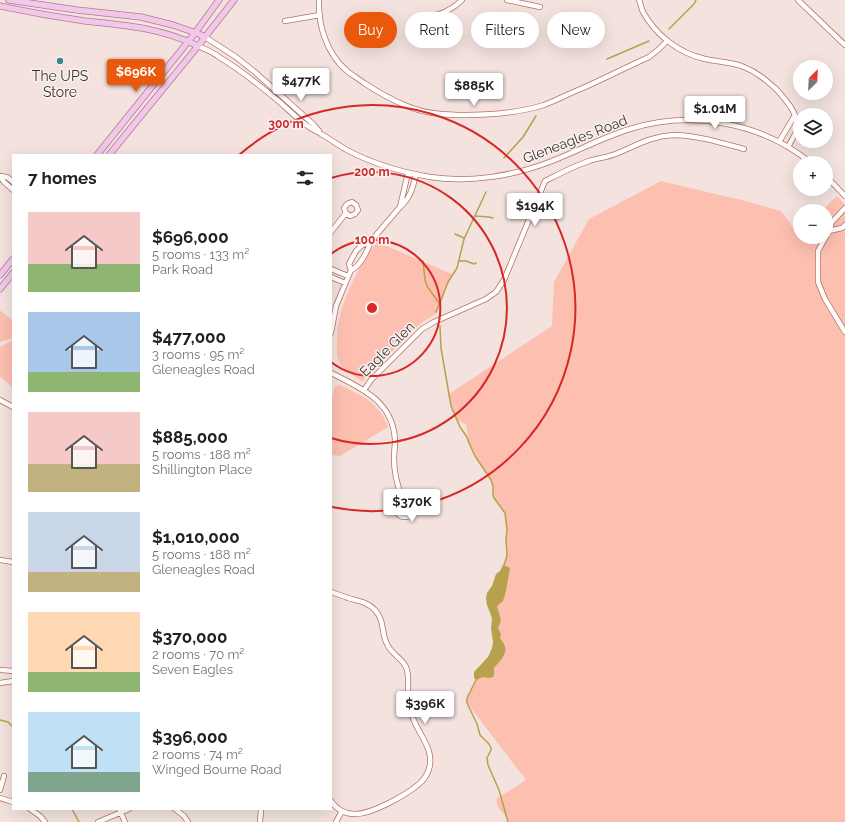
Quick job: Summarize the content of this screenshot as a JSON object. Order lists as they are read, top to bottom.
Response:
{
  "streets": {
    "street": ["Gleneagles Road", "Eagle Glen"]
  },
  "places": ["The UPS Store"],
  "north": "top right",
  "page": {
    "chip": [
      "Buy",
      "Rent",
      "Filters",
      "New"
    ],
    "price": [
      "$696K",
      "$477K",
      "$885K",
      "$1.01M",
      "$194K",
      "$370K",
      "$396K"
    ],
    "map_buttons": ["+", "−"],
    "heading": "7 homes",
    "list": [
      {
        "name": "$696,000",
        "note": "5 rooms · 133 m² · Park Road"
      },
      {
        "name": "$477,000",
        "note": "3 rooms · 95 m² · Gleneagles Road"
      },
      {
        "name": "$885,000",
        "note": "5 rooms · 188 m² · Shillington Place"
      },
      {
        "name": "$1,010,000",
        "note": "5 rooms · 188 m² · Gleneagles Road"
      },
      {
        "name": "$370,000",
        "note": "2 rooms · 70 m² · Seven Eagles"
      },
      {
        "name": "$396,000",
        "note": "2 rooms · 74 m² · Winged Bourne Road"
      }
    ]
  },
  "rings": ["300 m", "200 m", "100 m"]
}
